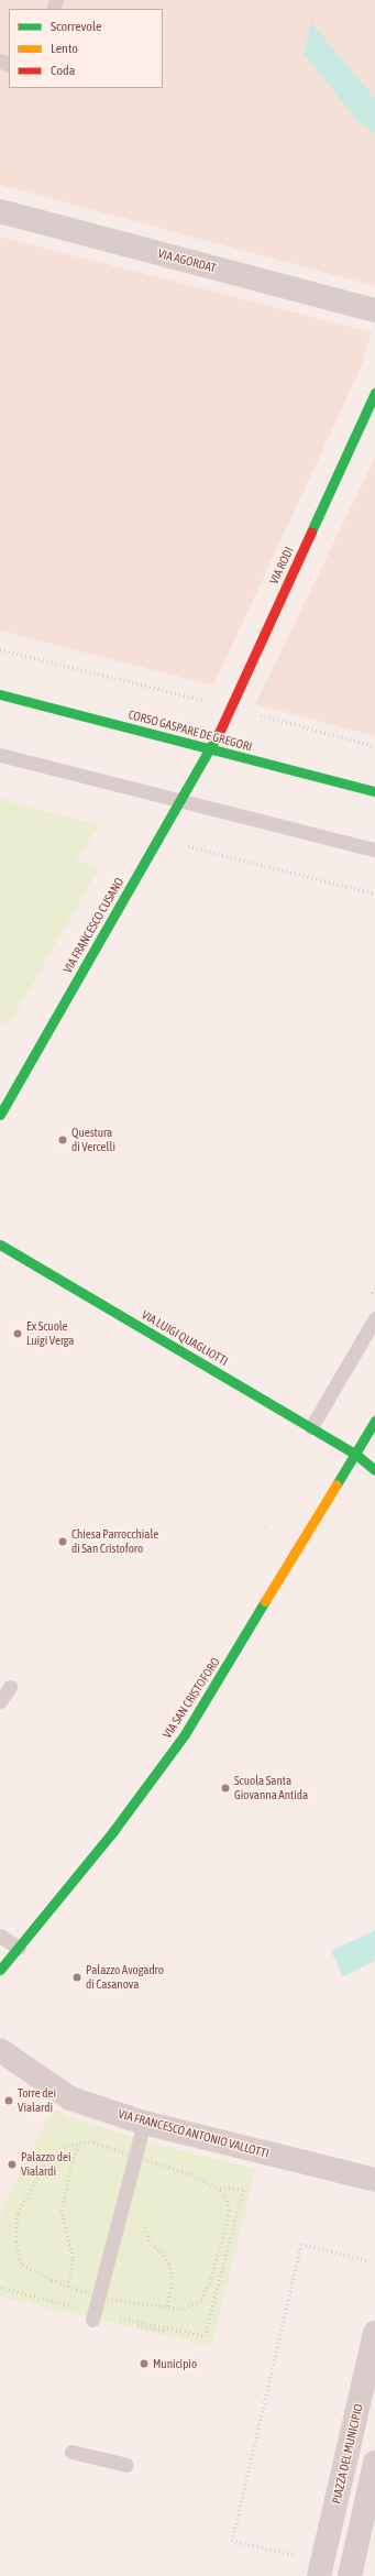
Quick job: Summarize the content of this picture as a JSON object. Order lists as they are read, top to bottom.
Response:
{
  "streets": {
    "street": [
      "VIA AGORDAT",
      "VIA RODI",
      "CORSO GASPARE DE GREGORI",
      "VIA FRANCESCO CUSANO",
      "VIA LUIGI QUAGLIOTTI",
      "VIA SAN CRISTOFORO",
      "VIA FRANCESCO ANTONIO VALLOTTI",
      "PIAZZA DEL MUNICIPIO"
    ]
  },
  "crossings": [
    ["VIA RODI", "CORSO GASPARE DE GREGORI"],
    ["VIA RODI", "VIA FRANCESCO CUSANO"],
    ["CORSO GASPARE DE GREGORI", "VIA FRANCESCO CUSANO"],
    ["VIA LUIGI QUAGLIOTTI", "VIA SAN CRISTOFORO"]
  ],
  "places": [
    "Questura di Vercelli",
    "Ex Scuole Luigi Verga",
    "Chiesa Parrocchiale di San Cristoforo",
    "Scuola Santa Giovanna Antida",
    "Palazzo Avogadro di Casanova",
    "Torre dei Vialardi",
    "Palazzo dei Vialardi",
    "Municipio"
  ],
  "legend": ["Scorrevole", "Lento", "Coda"]
}
